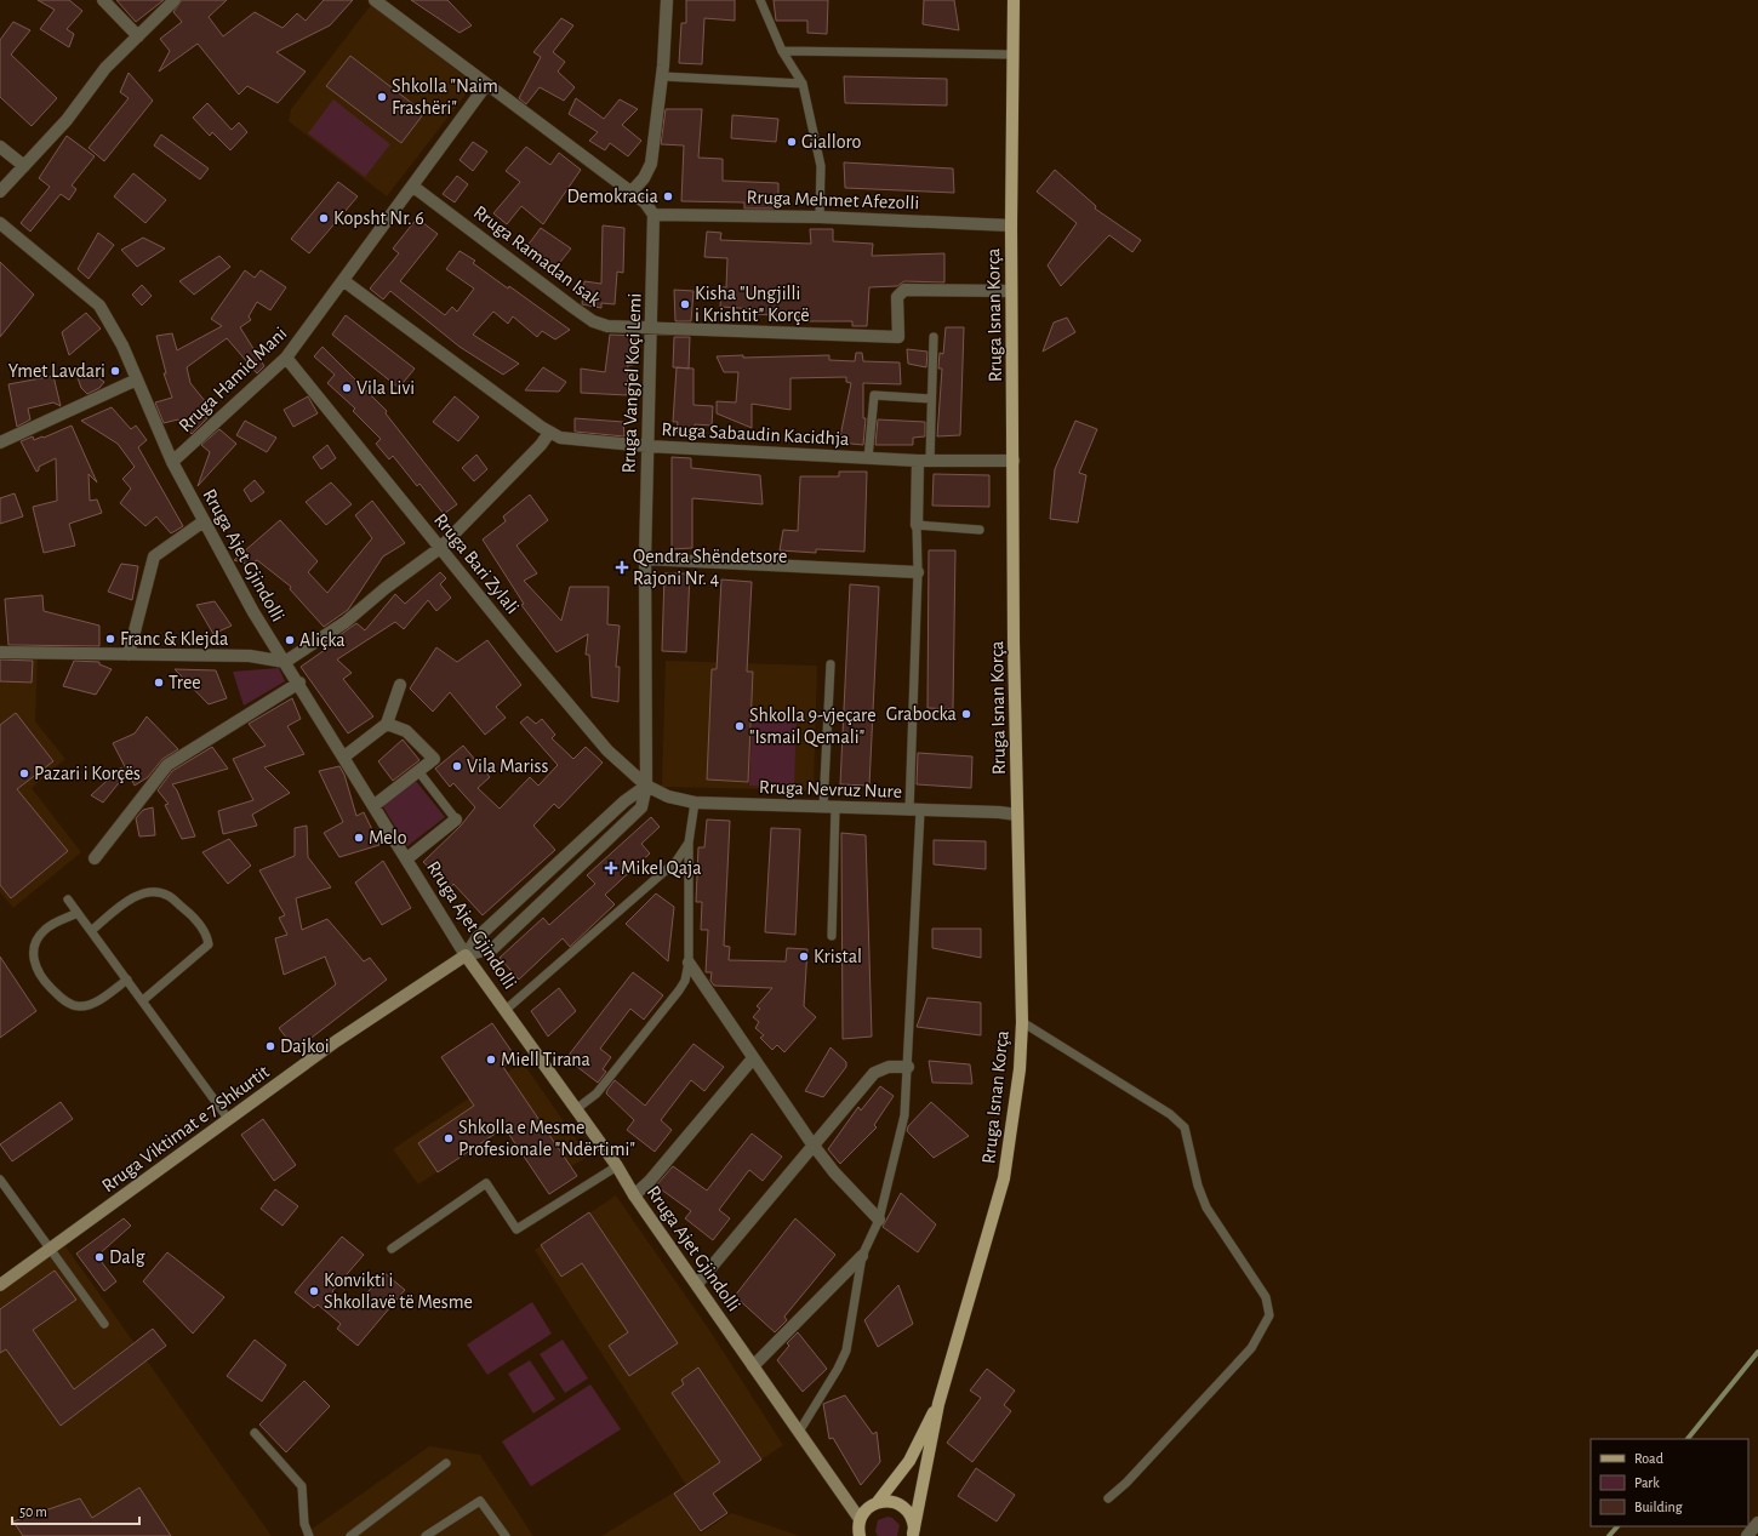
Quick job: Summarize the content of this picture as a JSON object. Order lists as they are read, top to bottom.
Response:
{
  "streets": {
    "main road": ["Rruga Isnan Korça"],
    "street": [
      "Rruga Mehmet Afezolli",
      "Rruga Ramadan Isak",
      "Rruga Hamid Mani",
      "Rruga Vangjel Koçi Lemi",
      "Rruga Sabaudin Kacidhja",
      "Rruga Ajet Gjindolli",
      "Rruga Bari Zylali",
      "Rruga Nevruz Nure",
      "Rruga Viktimat e 7 Shkurtit"
    ]
  },
  "crossings": [
    ["Rruga Mehmet Afezolli", "Rruga Isnan Korça"],
    ["Rruga Mehmet Afezolli", "Rruga Vangjel Koçi Lemi"],
    ["Rruga Ramadan Isak", "Rruga Isnan Korça"],
    ["Rruga Ramadan Isak", "Rruga Hamid Mani"],
    ["Rruga Ramadan Isak", "Rruga Vangjel Koçi Lemi"],
    ["Rruga Isnan Korça", "Rruga Sabaudin Kacidhja"],
    ["Rruga Isnan Korça", "Rruga Ajet Gjindolli"],
    ["Rruga Isnan Korça", "Rruga Nevruz Nure"],
    ["Rruga Hamid Mani", "Rruga Sabaudin Kacidhja"],
    ["Rruga Hamid Mani", "Rruga Ajet Gjindolli"],
    ["Rruga Hamid Mani", "Rruga Bari Zylali"],
    ["Rruga Vangjel Koçi Lemi", "Rruga Sabaudin Kacidhja"],
    ["Rruga Vangjel Koçi Lemi", "Rruga Bari Zylali"],
    ["Rruga Vangjel Koçi Lemi", "Rruga Nevruz Nure"],
    ["Rruga Vangjel Koçi Lemi", "Rruga Viktimat e 7 Shkurtit"],
    ["Rruga Ajet Gjindolli", "Rruga Viktimat e 7 Shkurtit"],
    ["Rruga Bari Zylali", "Rruga Nevruz Nure"],
    ["Rruga Bari Zylali", "Rruga Viktimat e 7 Shkurtit"],
    ["Rruga Nevruz Nure", "Rruga Viktimat e 7 Shkurtit"]
  ],
  "places": {
    "other": [
      "Shkolla \"Naim Frashëri\"",
      "Gialloro",
      "Demokracia",
      "Kopsht Nr. 6",
      "Kisha \"Ungjilli i Krishtit\" Korçë",
      "Ymet Lavdari",
      "Vila Livi",
      "Franc & Klejda",
      "Aliçka",
      "Tree",
      "Grabocka",
      "Shkolla 9-vjeçare \"Ismail Qemali\"",
      "Vila Mariss",
      "Pazari i Korçës",
      "Melo",
      "Kristal",
      "Dajkoi",
      "Miell Tirana",
      "Shkolla e Mesme Profesionale \"Ndërtimi\"",
      "Dalg",
      "Konvikti i Shkollavë të Mesme"
    ],
    "health": ["Qendra Shëndetsore Rajoni Nr. 4", "Mikel Qaja"]
  },
  "legend": ["Road", "Park", "Building"],
  "scale_bar": "50 m"
}
